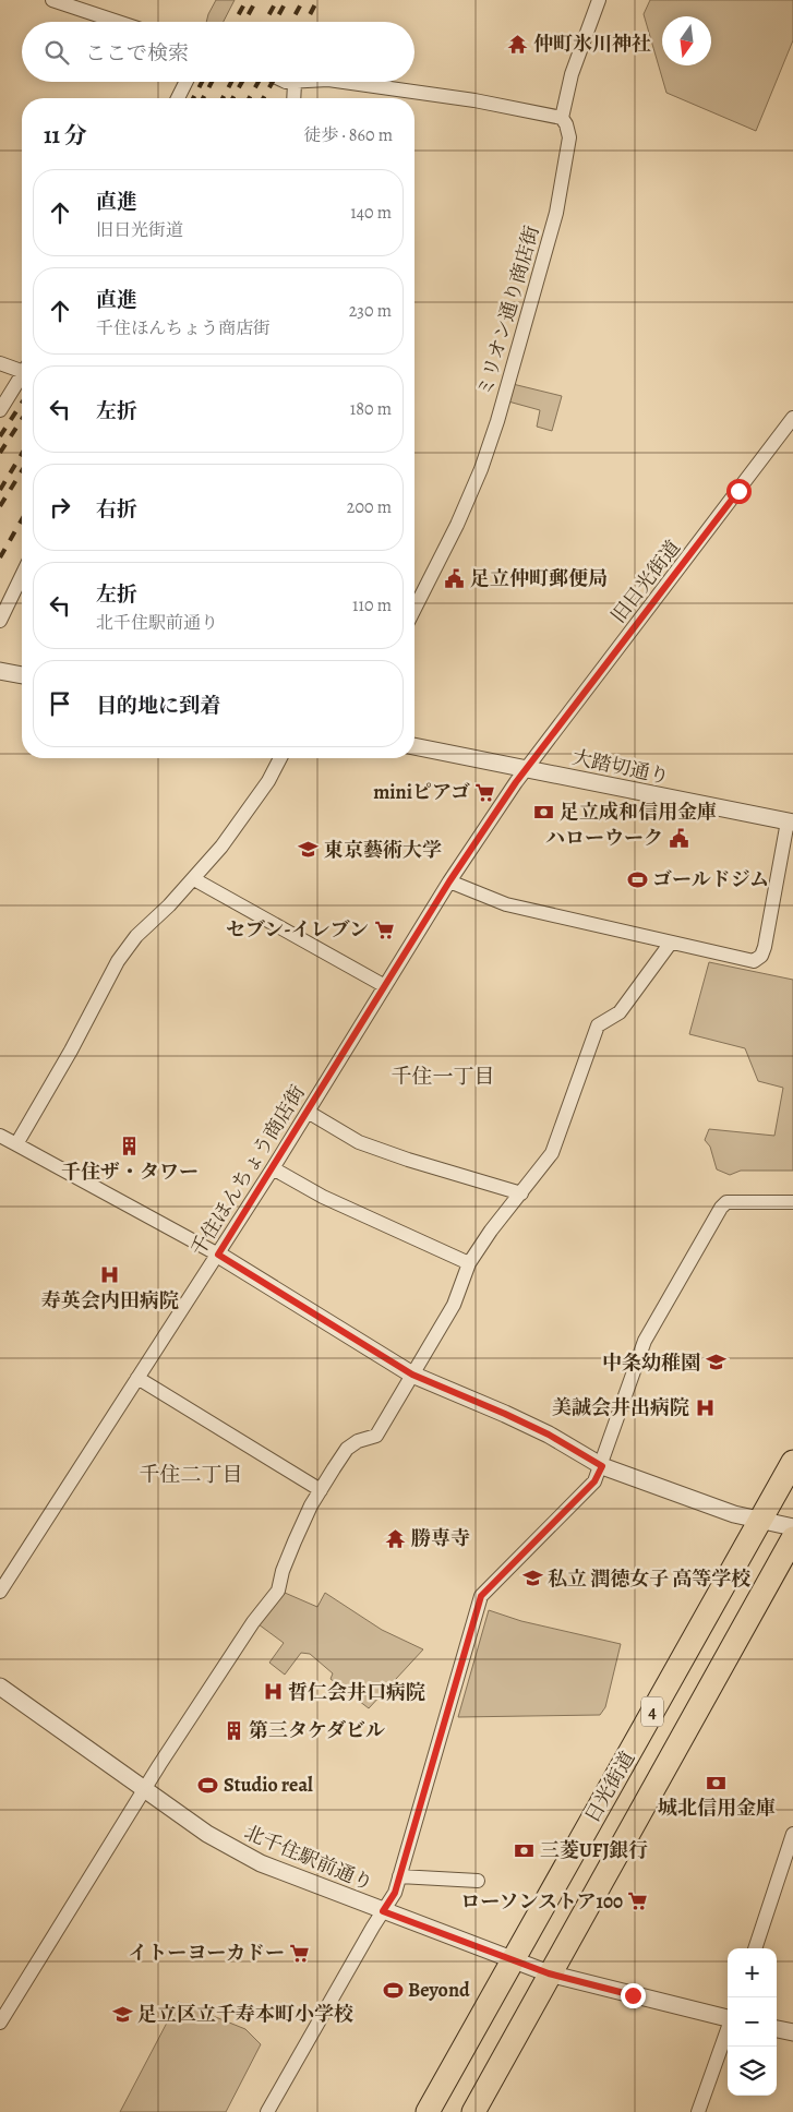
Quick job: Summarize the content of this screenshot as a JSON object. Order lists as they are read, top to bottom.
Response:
{
  "streets": {
    "highway": ["4", "日光街道"],
    "street": [
      "ミリオン通り商店街",
      "旧日光街道",
      "大踏切通り",
      "千住ほんちょう商店街",
      "北千住駅前通り"
    ]
  },
  "crossings": [
    ["旧日光街道", "大踏切通り"],
    ["旧日光街道", "千住ほんちょう商店街"],
    ["大踏切通り", "千住ほんちょう商店街"],
    ["日光街道", "北千住駅前通り"]
  ],
  "districts": ["千住一丁目", "千住二丁目"],
  "places": {
    "temple": ["仲町氷川神社", "勝専寺"],
    "public building": ["足立仲町郵便局", "ハローウーク"],
    "supermarket": [
      "miniピアゴ",
      "セブン-イレブン",
      "ローソンストア100",
      "イトーヨーカドー"
    ],
    "bank": ["足立成和信用金庫", "城北信用金庫", "三菱UFJ銀行"],
    "school or university": [
      "東京藝術大学",
      "中条幼稚園",
      "私立 潤徳女子 高等学校",
      "足立区立千寿本町小学校"
    ],
    "sports": ["ゴールドジム", "Studio real", "Beyond"],
    "building": ["千住ザ・タワー", "第三タケダビル"],
    "hospital": ["寿英会内田病院", "美誠会井出病院", "哲仁会井口病院"]
  },
  "north": "bottom",
  "page": {
    "search": "ここで検索",
    "heading": ["11 分", "徒歩 · 860 m"],
    "list": [
      ["直進", "旧日光街道", "140 m"],
      ["直進", "千住ほんちょう商店街", "230 m"],
      ["左折", "180 m"],
      ["右折", "200 m"],
      ["左折", "北千住駅前通り", "110 m"],
      "目的地に到着"
    ],
    "map_buttons": ["+", "−"]
  }
}
